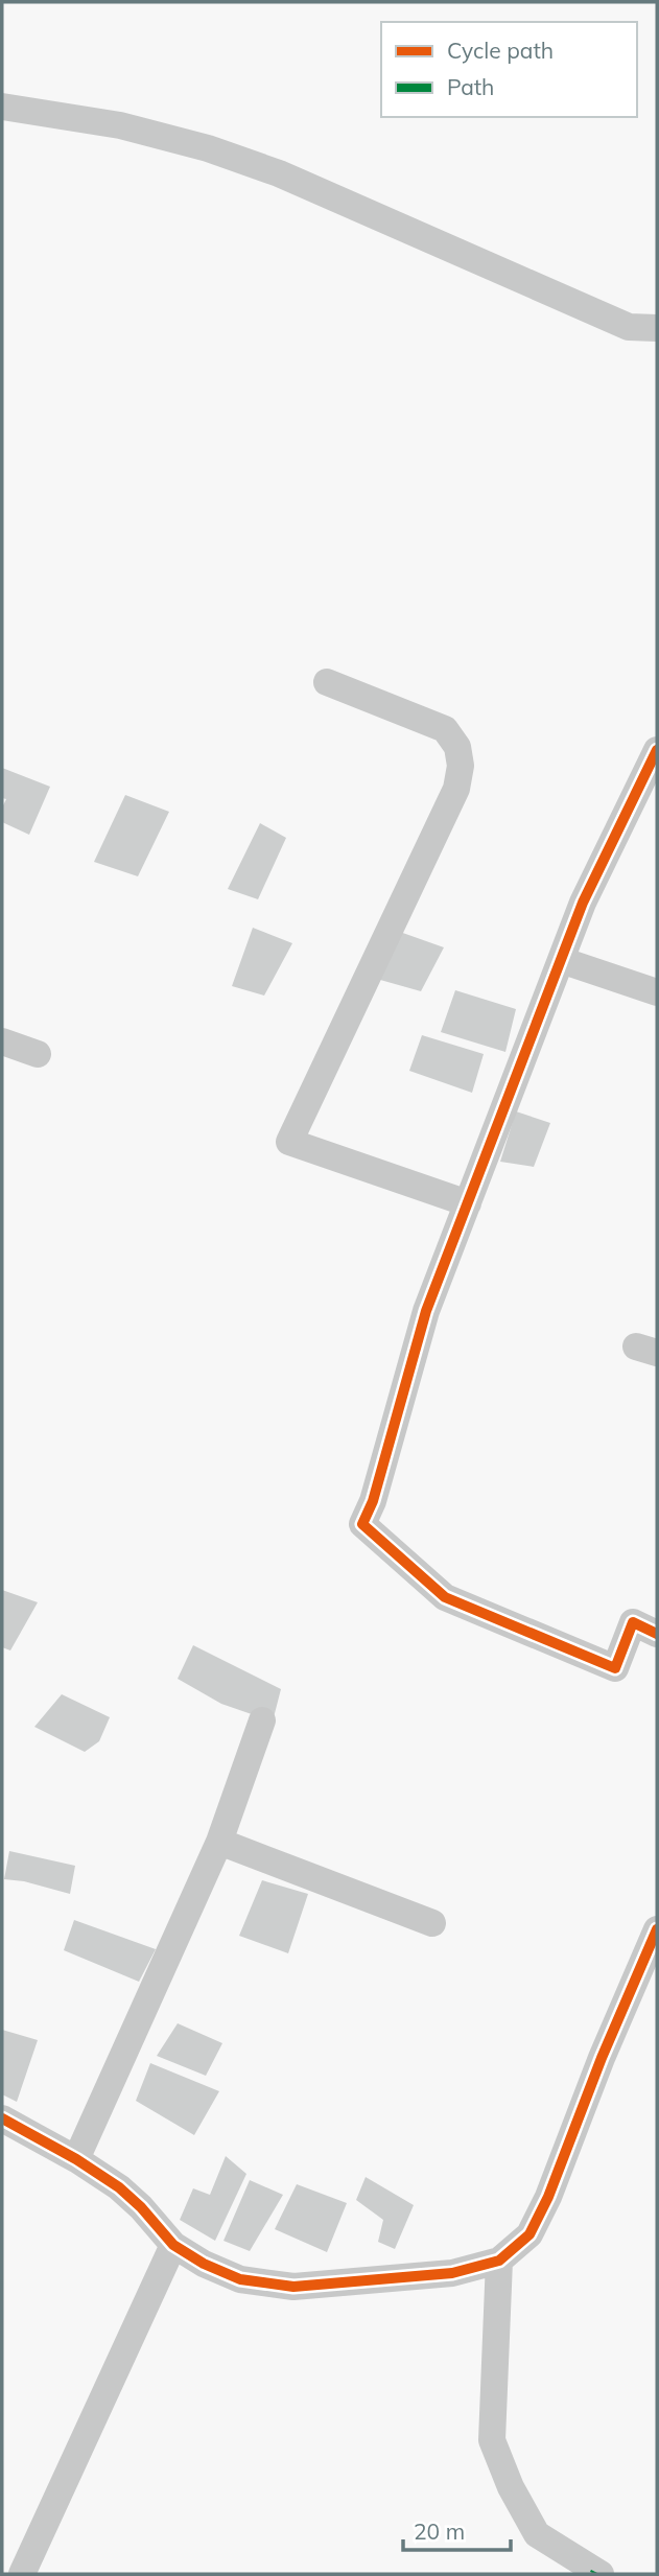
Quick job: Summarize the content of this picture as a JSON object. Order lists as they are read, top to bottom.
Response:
{
  "legend": ["Cycle path", "Path"],
  "scale_bar": "20 m"
}
